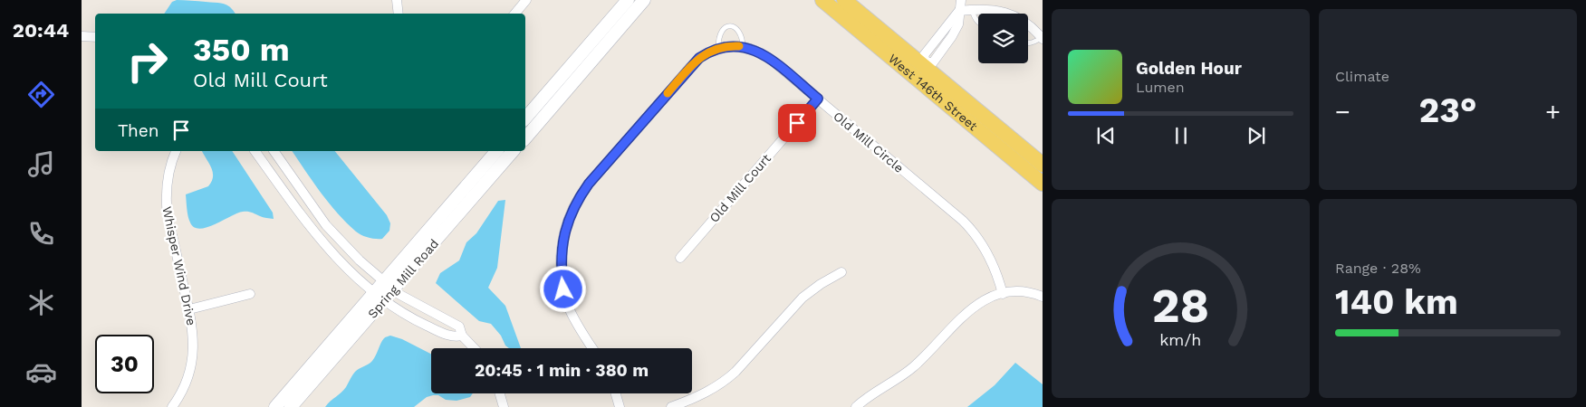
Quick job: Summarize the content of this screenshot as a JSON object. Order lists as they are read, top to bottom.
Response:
{
  "streets": {
    "main road": ["West 146th Street"],
    "street": [
      "Old Mill Circle",
      "Old Mill Court",
      "Whisper Wind Drive",
      "Spring Mill Road"
    ]
  },
  "crossings": [
    ["Old Mill Circle", "Old Mill Court"]
  ],
  "page": {
    "tabs": "20:44",
    "tile": [
      "Climate",
      ["Range · 28%", "140 km"]
    ],
    "turn": ["350 m", "Old Mill Court"],
    "song": ["Golden Hour", "Lumen"],
    "heat": ["−", "23°", "+"],
    "then": "Then",
    "limit": "30",
    "trip": "20:45 · 1 min · 380 m",
    "gauge": ["28", "km/h"]
  }
}
